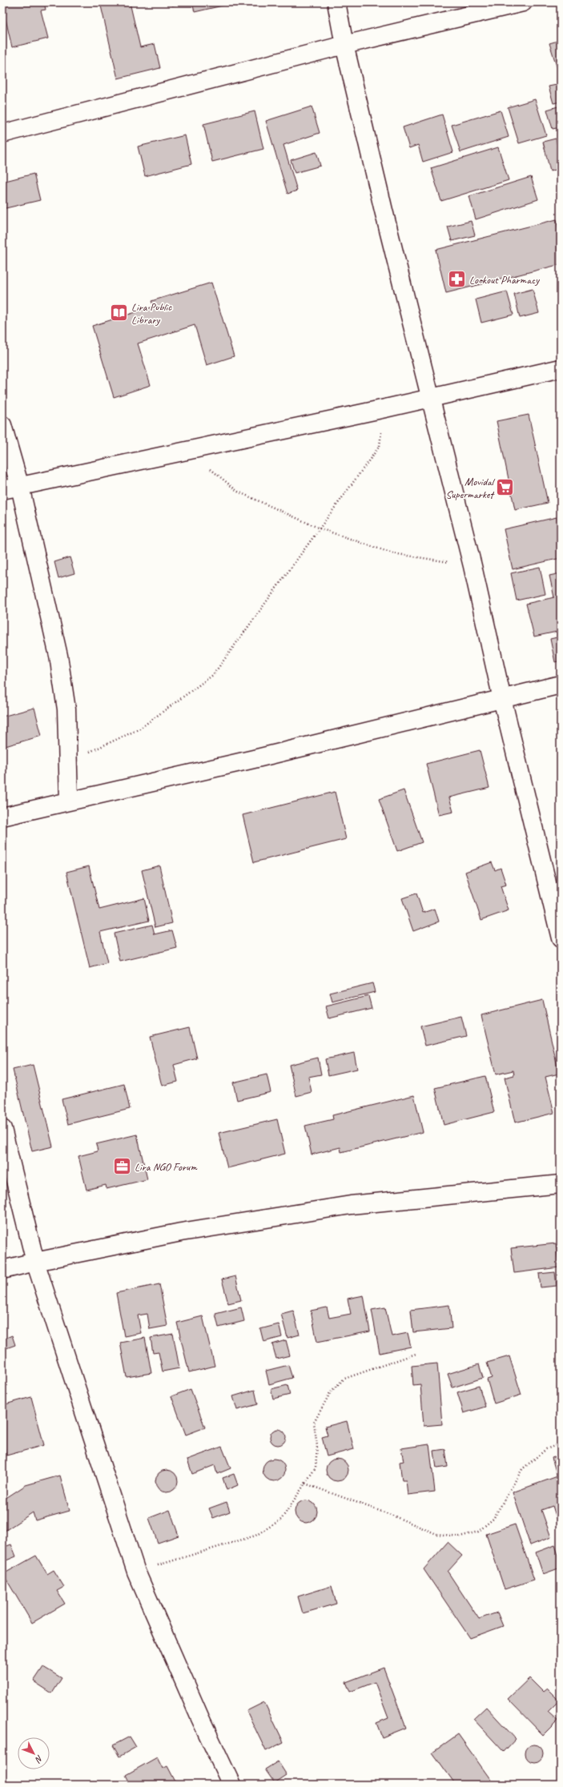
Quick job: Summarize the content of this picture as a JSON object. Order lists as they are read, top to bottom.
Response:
{
  "places": {
    "pharmacy": ["Lookout Pharmacy"],
    "library": ["Lira Public Library"],
    "supermarket": ["Movidal Supermarket"],
    "office": ["Lira NGO Forum"]
  },
  "north": "bottom right"
}
